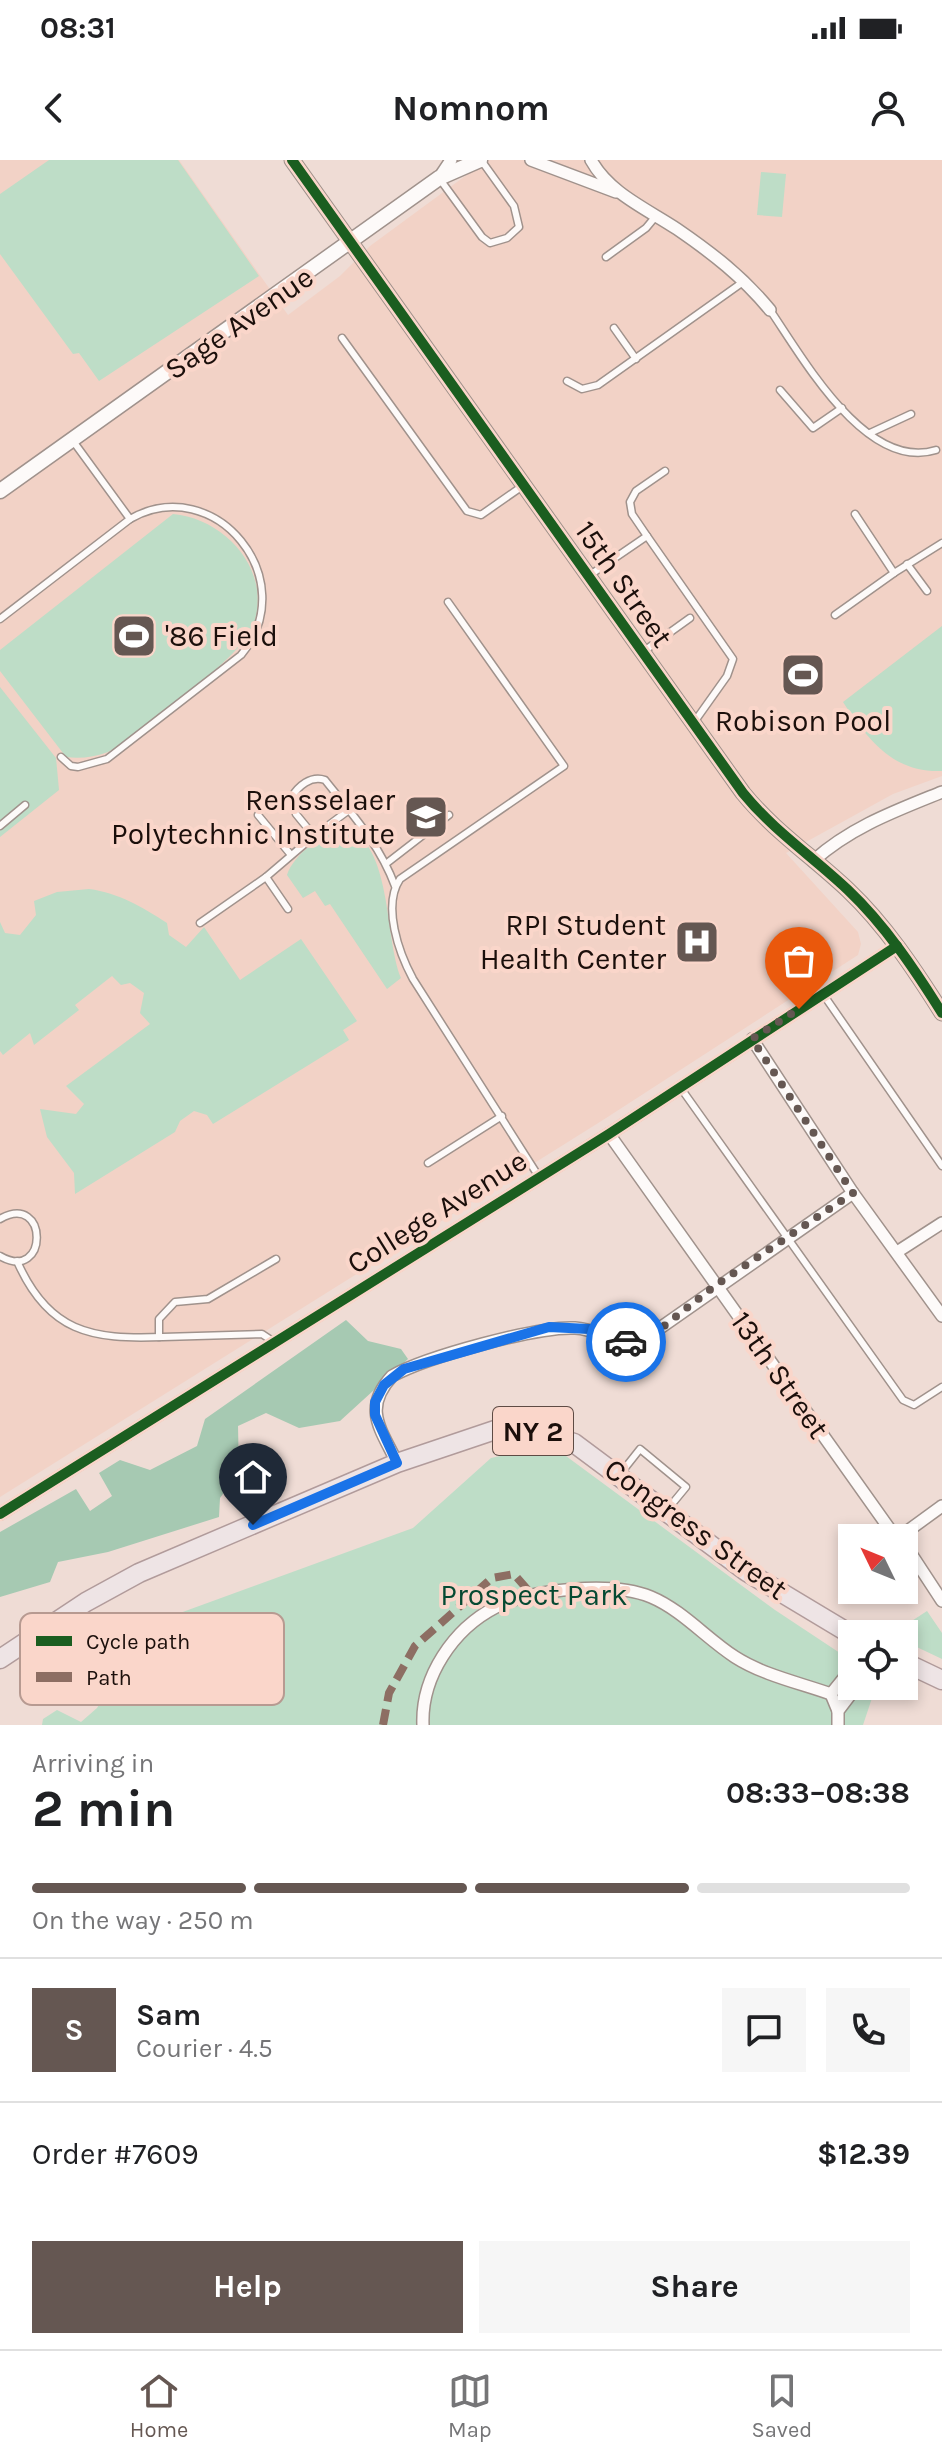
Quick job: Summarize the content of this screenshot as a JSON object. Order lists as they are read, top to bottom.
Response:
{
  "streets": {
    "main road": ["NY 2", "Congress Street"],
    "street": [
      "Sage Avenue",
      "15th Street",
      "College Avenue",
      "13th Street"
    ]
  },
  "crossings": [
    ["Sage Avenue", "15th Street"],
    ["15th Street", "College Avenue"],
    ["College Avenue", "13th Street"]
  ],
  "parks": ["Prospect Park"],
  "places": {
    "sports": ["'86 Field", "Robison Pool"],
    "school or university": ["Rensselaer Polytechnic Institute"],
    "hospital": ["RPI Student Health Center"]
  },
  "legend": ["Cycle path", "Path"],
  "north": "top left",
  "page": {
    "status": "08:31",
    "header": "Nomnom",
    "heading": ["2 min", "Arriving in", "08:33–08:38"],
    "panel": [
      "Sam",
      "Courier · 4.5",
      "Order #7609",
      "$12.39"
    ],
    "bar": "On the way · 250 m",
    "round": "S",
    "buttons": ["Help", "Share"],
    "tabs": ["Home", "Map", "Saved"]
  }
}
